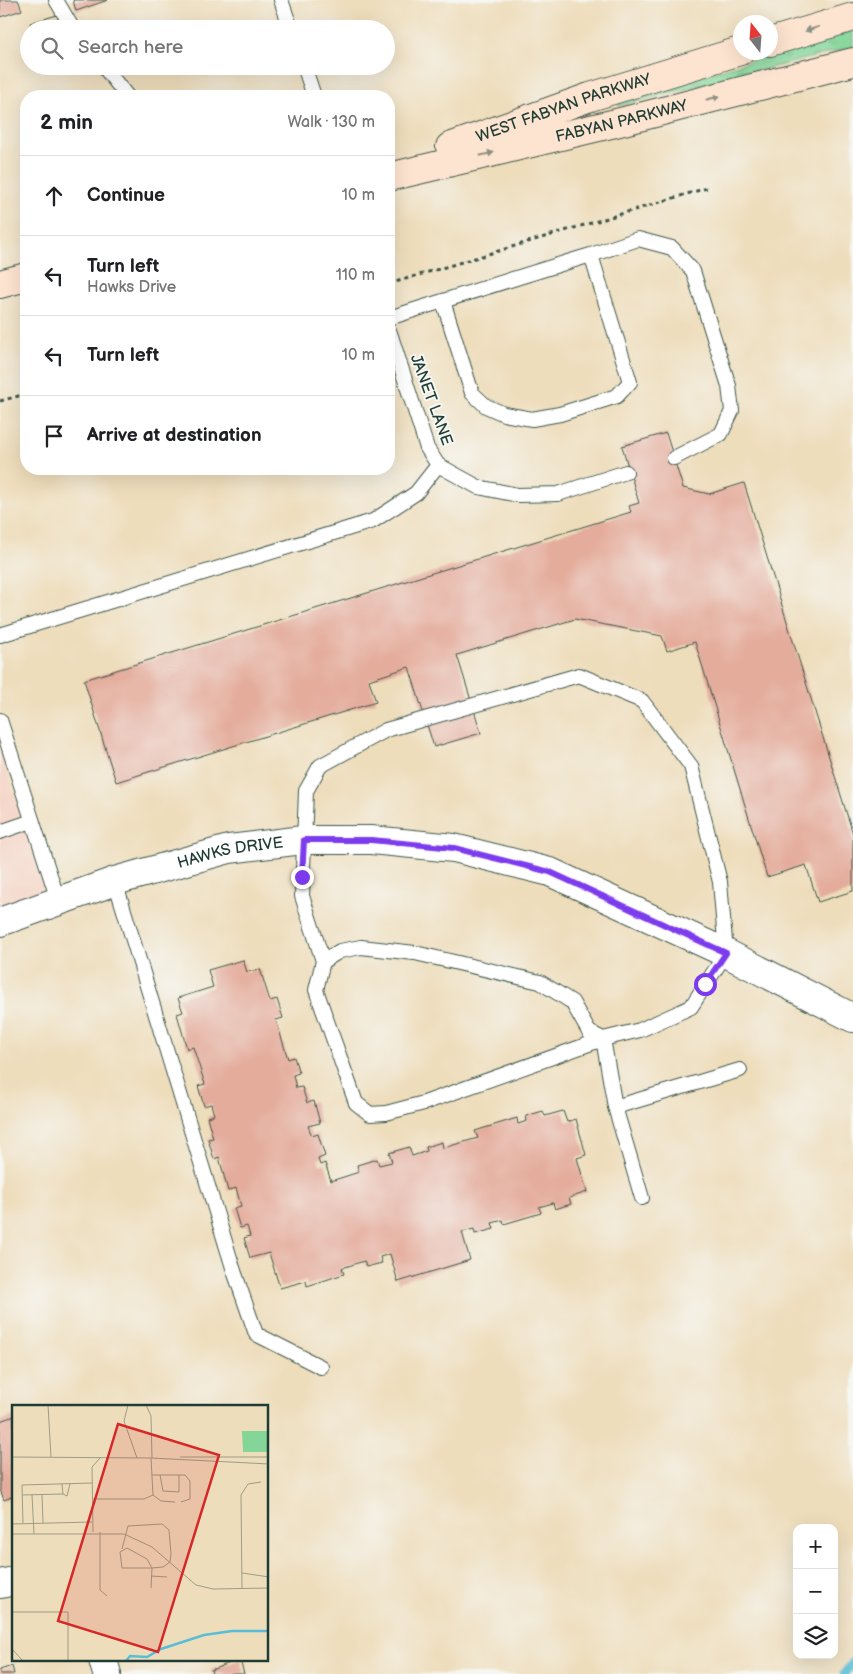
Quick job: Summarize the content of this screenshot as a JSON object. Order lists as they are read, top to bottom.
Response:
{
  "streets": {
    "main road": ["WEST FABYAN PARKWAY", "FABYAN PARKWAY"],
    "street": ["HAWKS DRIVE"],
    "lane": ["JANET LANE"]
  },
  "one_way": ["FABYAN PARKWAY"],
  "north": "top",
  "page": {
    "search": "Search here",
    "heading": ["2 min", "Walk · 130 m"],
    "list": [
      ["Continue", "10 m"],
      ["Turn left", "Hawks Drive", "110 m"],
      ["Turn left", "10 m"],
      "Arrive at destination"
    ],
    "map_buttons": ["+", "−"]
  }
}
